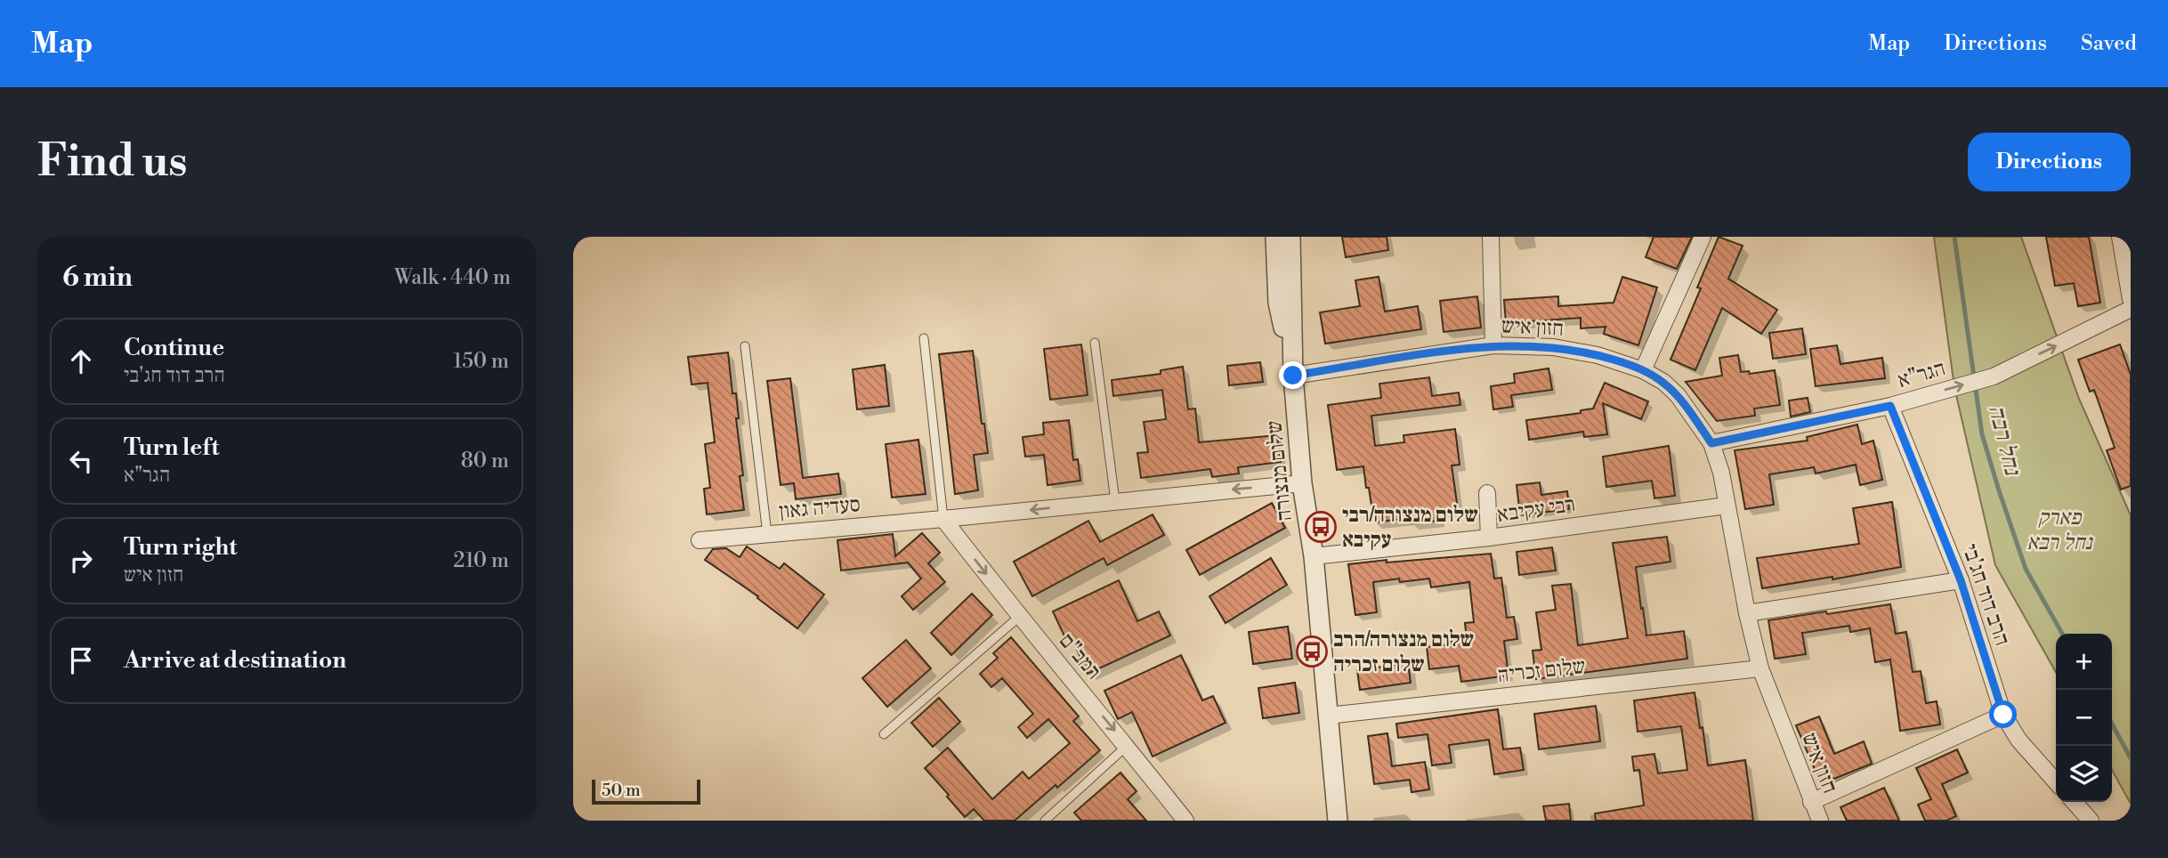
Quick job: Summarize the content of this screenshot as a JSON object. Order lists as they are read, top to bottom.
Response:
{
  "streets": {
    "street": [
      "חזון איש",
      "הגר\"א",
      "שלום מנצורה",
      "סעדיה גאון",
      "רבי עקיבא",
      "הרב דוד חג'בי",
      "רמב\"ם",
      "שלום זכריה"
    ]
  },
  "crossings": [
    ["חזון איש", "הגר\"א"],
    ["חזון איש", "שלום מנצורה"],
    ["חזון איש", "רבי עקיבא"],
    ["חזון איש", "שלום זכריה"],
    ["הגר\"א", "הרב דוד חג'בי"],
    ["שלום מנצורה", "סעדיה גאון"],
    ["שלום מנצורה", "רבי עקיבא"],
    ["שלום מנצורה", "שלום זכריה"],
    ["סעדיה גאון", "רמב\"ם"]
  ],
  "one_way": ["הגר\"א", "סעדיה גאון", "רמב\"ם"],
  "water": ["נחל רבה"],
  "parks": ["פארק נחל רבא"],
  "places": {
    "bus stop": ["שלום מנצורה/רבי עקיבא", "שלום מנצורה/הרב שלום זכריה"]
  },
  "scale_bar": "50 m",
  "page": {
    "header": "Map",
    "nav": ["Map", "Directions", "Saved"],
    "buttons": "Directions",
    "title": "Find us",
    "heading": ["6 min", "Walk · 440 m"],
    "list": [
      ["Continue", "הרב דוד חג'בי", "150 m"],
      ["Turn left", "הגר\"א", "80 m"],
      ["Turn right", "חזון איש", "210 m"],
      "Arrive at destination"
    ],
    "map_buttons": ["+", "−"],
    "scale": "50 m"
  }
}
